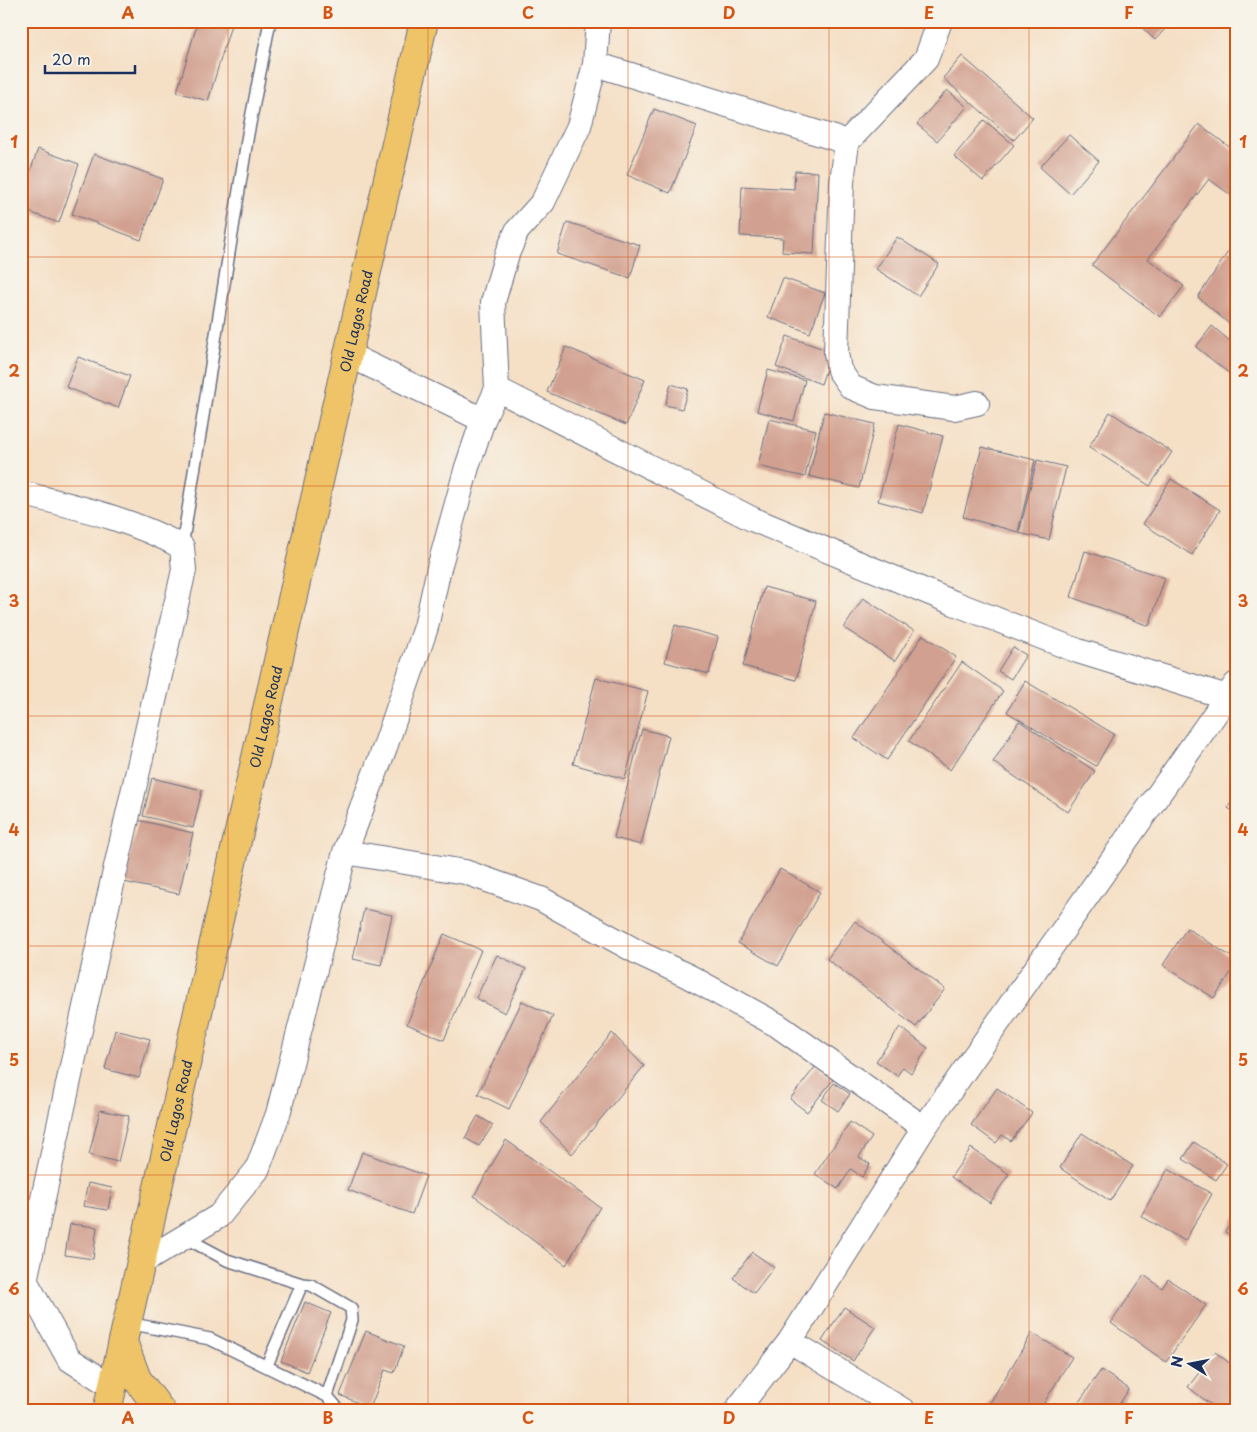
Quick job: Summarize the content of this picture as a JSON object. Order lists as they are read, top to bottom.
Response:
{
  "streets": {
    "main road": ["Old Lagos Road"]
  },
  "scale_bar": "20 m",
  "north": "left",
  "grid": {
    "columns": [
      "A",
      "B",
      "C",
      "D",
      "E",
      "F"
    ],
    "rows": [
      "1",
      "2",
      "3",
      "4",
      "5",
      "6"
    ]
  }
}
